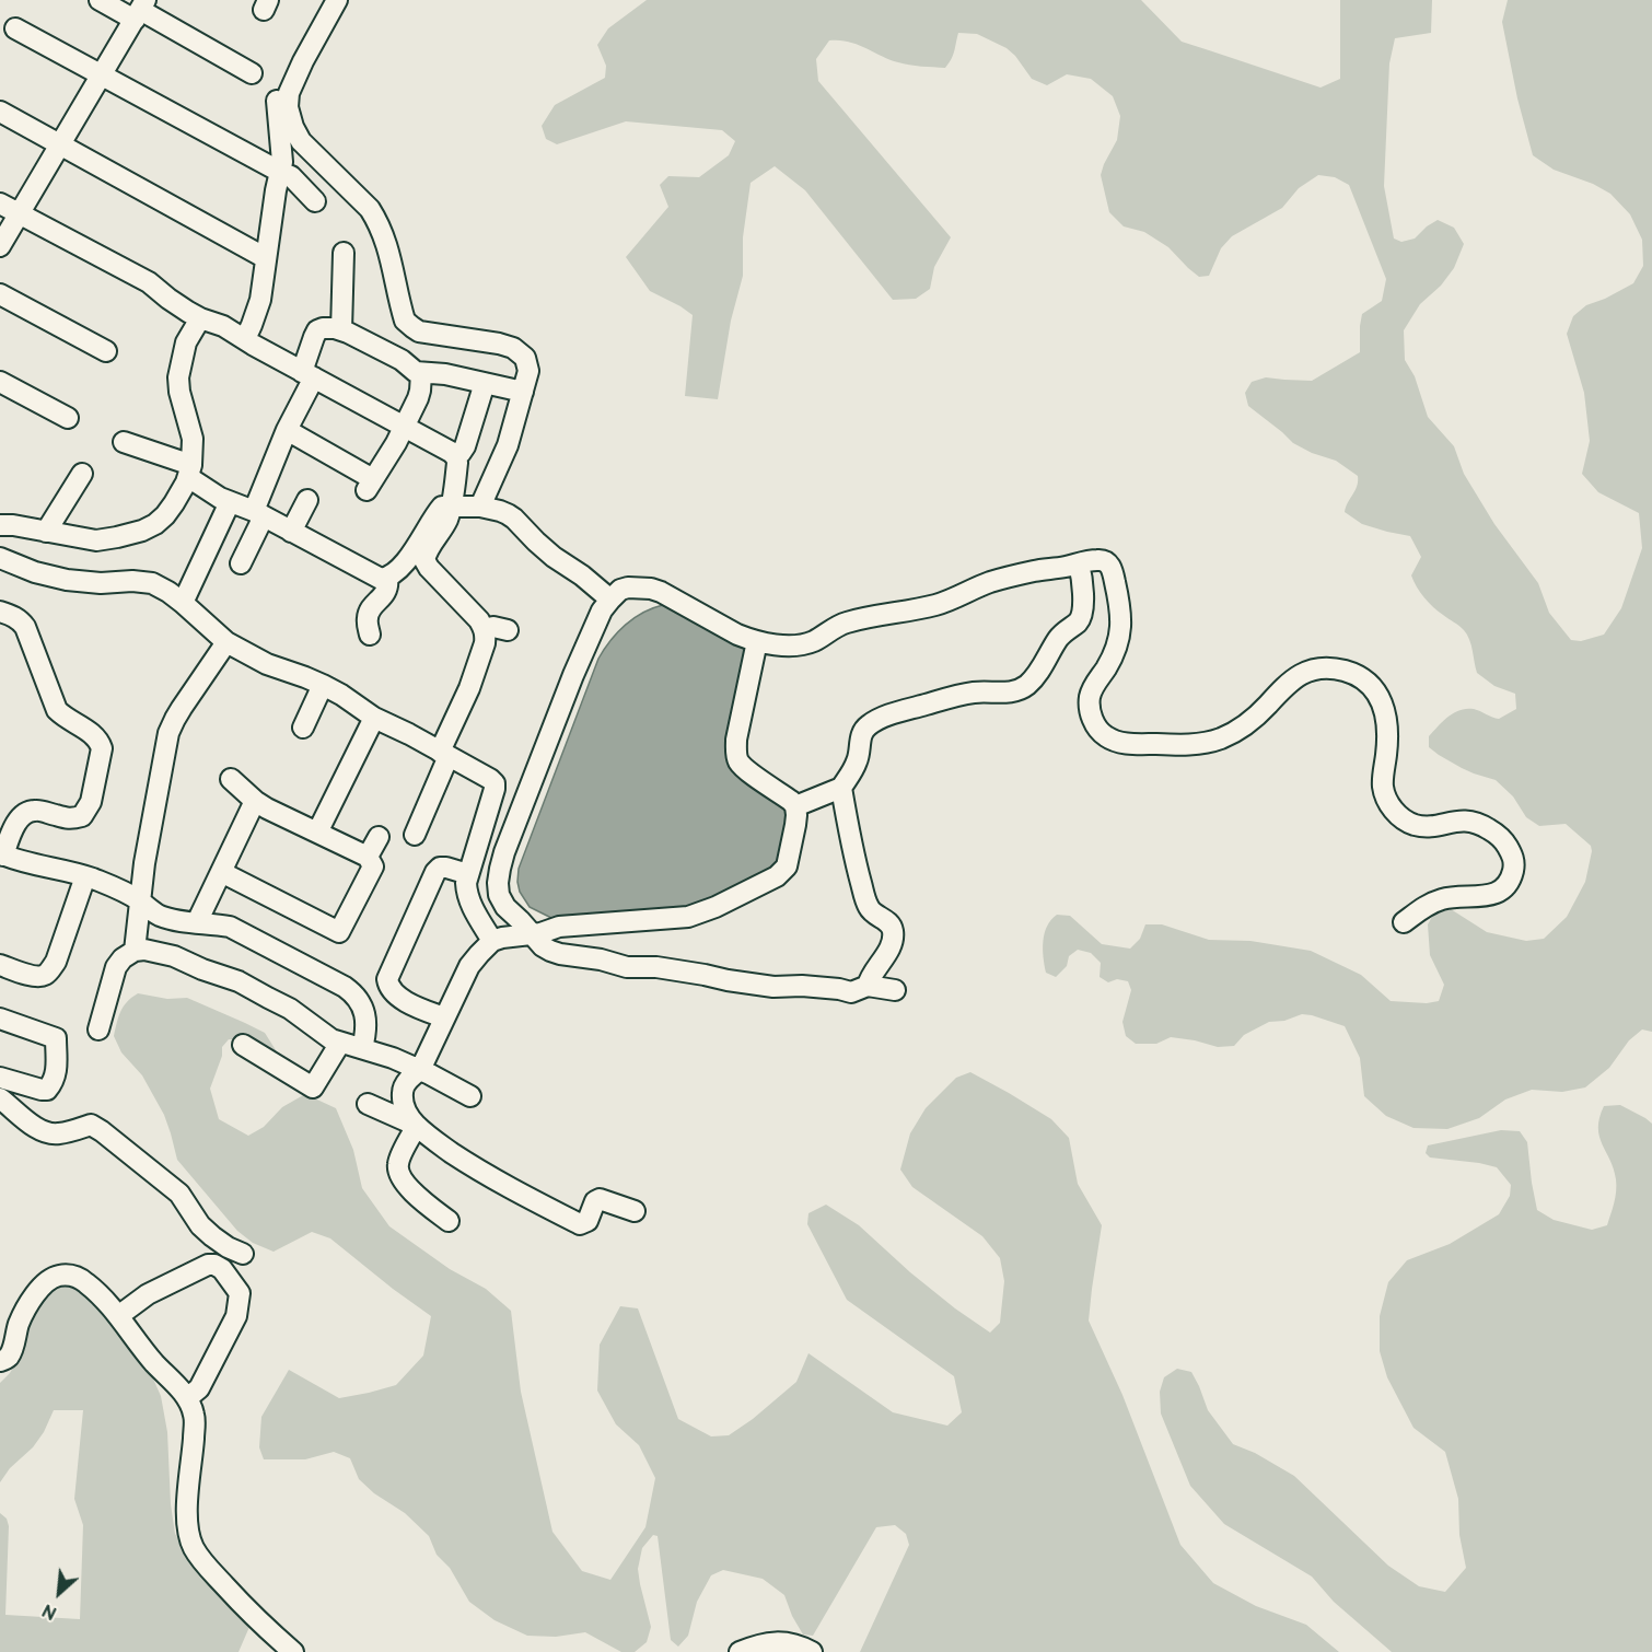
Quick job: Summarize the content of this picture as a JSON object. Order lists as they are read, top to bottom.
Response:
{
  "north": "bottom left"
}
